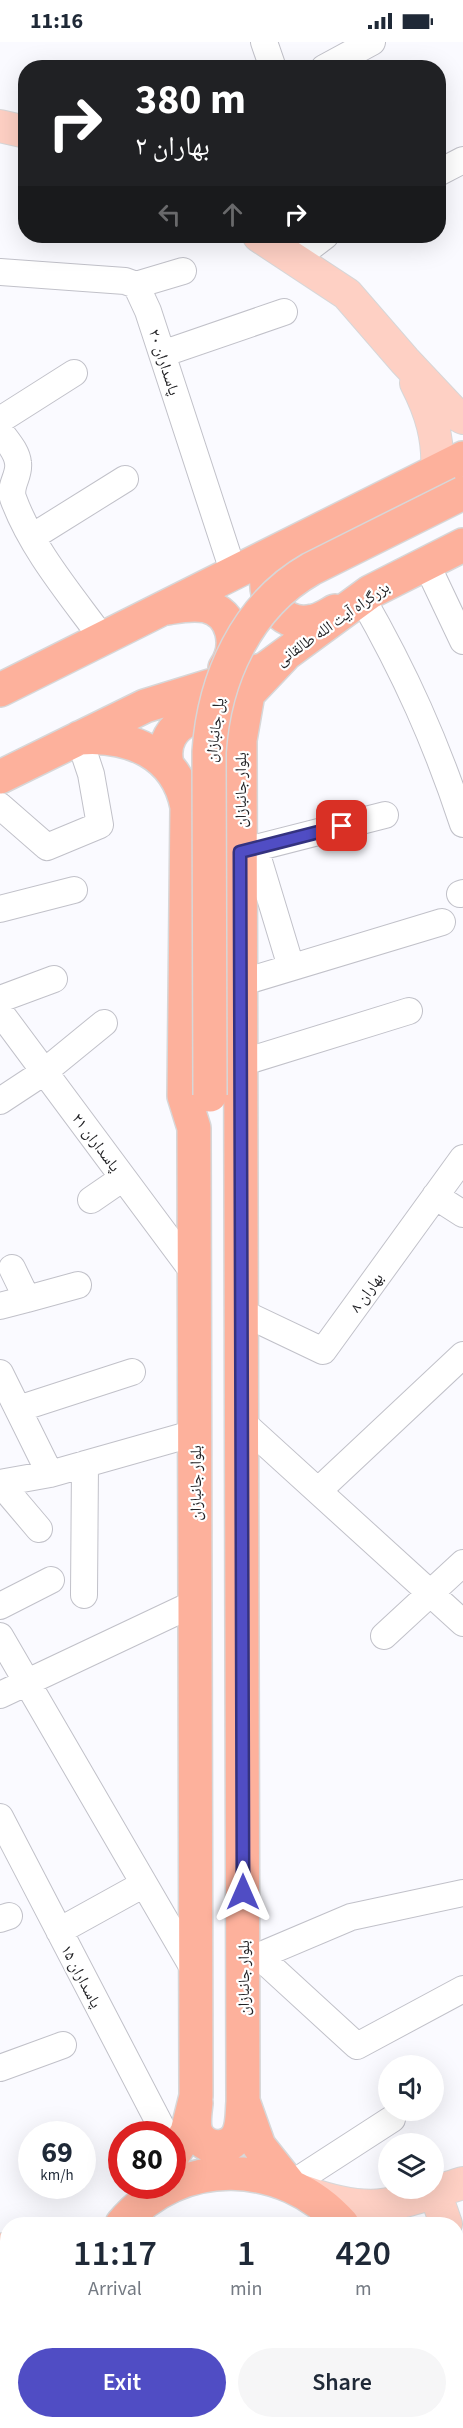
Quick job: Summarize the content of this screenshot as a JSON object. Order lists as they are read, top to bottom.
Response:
{
  "streets": {
    "highway": ["بزرگراه آیت الله طالقانی", "پل جانبازان", "بلوار جانبازان"],
    "street": [
      "پاسداران ۲۰",
      "پاسداران ۲۱",
      "بهاران ۸",
      "پاسداران ۱۵"
    ]
  },
  "crossings": [
    ["بزرگراه آیت الله طالقانی", "بلوار جانبازان"],
    ["پل جانبازان", "بلوار جانبازان"],
    ["بلوار جانبازان", "پاسداران ۲۱"],
    ["بلوار جانبازان", "بهاران ۸"]
  ],
  "page": {
    "status": "11:16",
    "turn": ["380 m", "بهاران ۲"],
    "speed": "69 km/h",
    "limit": "80",
    "eta": [
      "11:17",
      "Arrival",
      "1",
      "min",
      "420",
      "m"
    ],
    "buttons": ["Exit", "Share"]
  }
}
